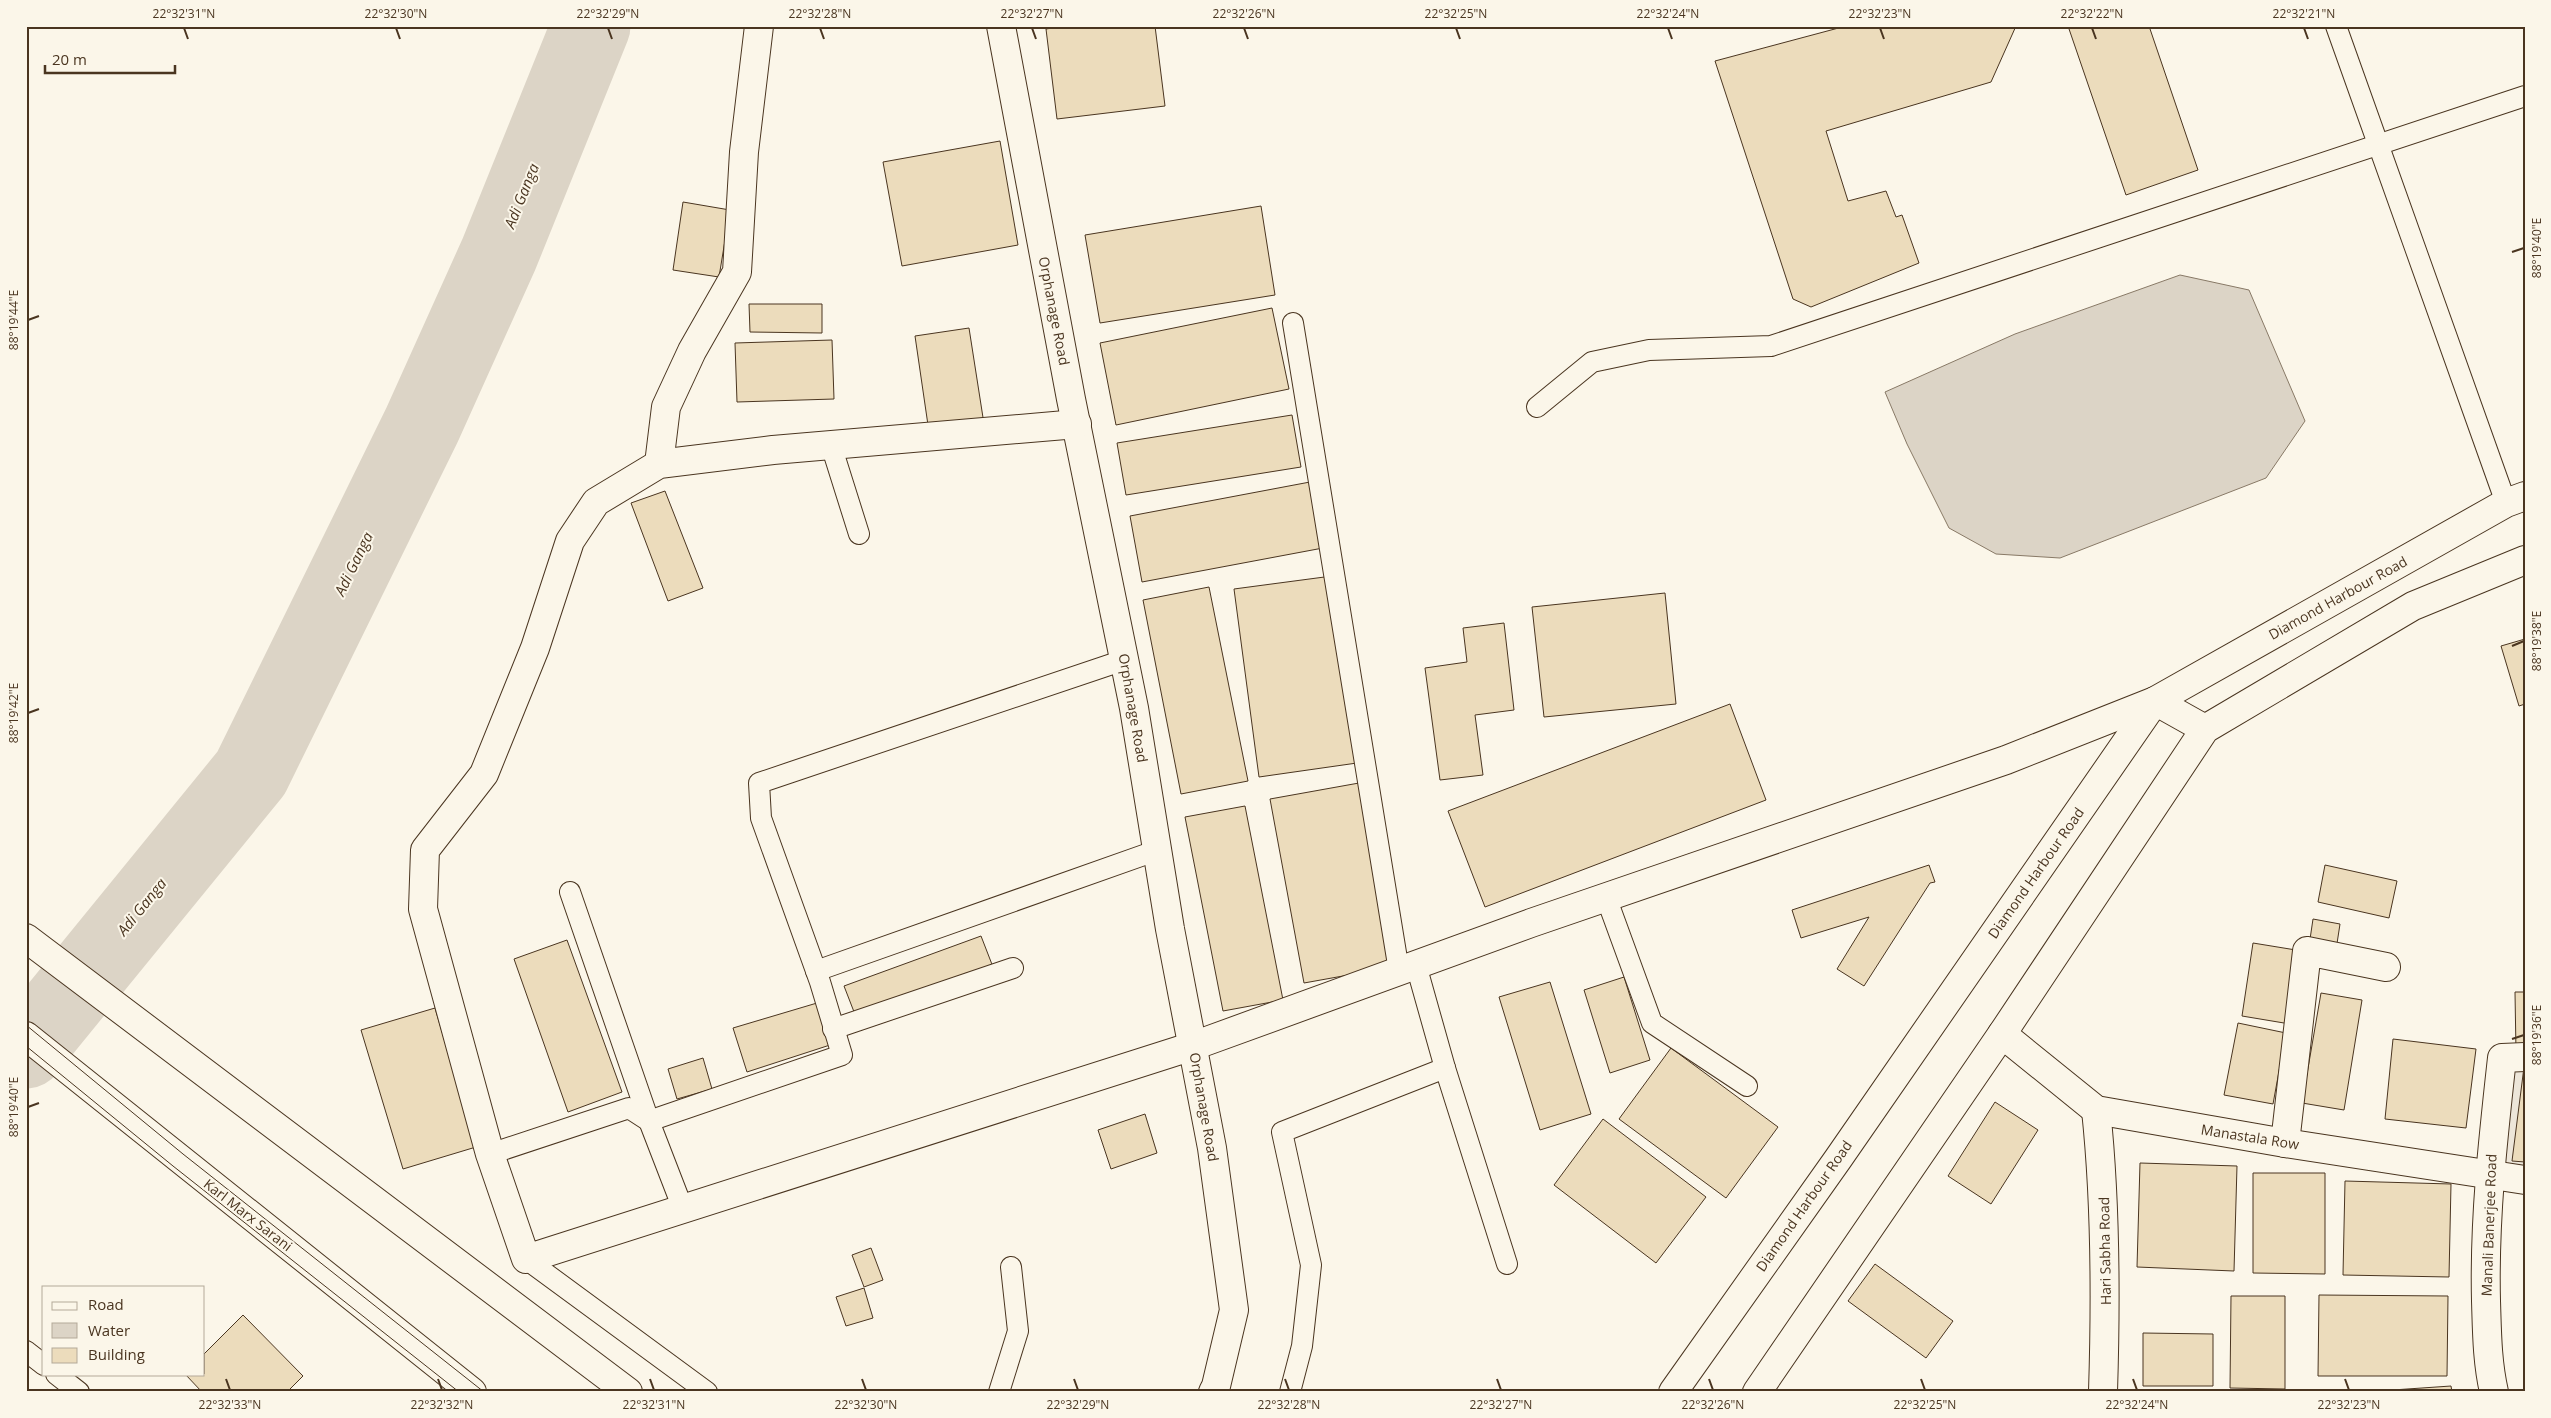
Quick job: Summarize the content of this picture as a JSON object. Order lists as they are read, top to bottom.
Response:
{
  "streets": {
    "street": [
      "Orphanage Road",
      "Diamond Harbour Road",
      "Manastala Row",
      "Karl Marx Sarani",
      "Manali Banerjee Road",
      "Hari Sabha Road"
    ]
  },
  "crossings": [
    ["Manastala Row", "Manali Banerjee Road"],
    ["Manastala Row", "Hari Sabha Road"]
  ],
  "water": ["Adi Ganga"],
  "legend": ["Road", "Water", "Building"],
  "scale_bar": "20 m",
  "coordinates": [
    "22°32'31\"N",
    "22°32'30\"N",
    "22°32'29\"N",
    "22°32'28\"N",
    "22°32'27\"N",
    "22°32'26\"N",
    "22°32'25\"N",
    "22°32'24\"N",
    "22°32'23\"N",
    "22°32'22\"N",
    "22°32'21\"N",
    "88°19'40\"E",
    "88°19'44\"E",
    "88°19'38\"E",
    "88°19'42\"E",
    "88°19'36\"E",
    "22°32'33\"N",
    "22°32'32\"N"
  ]
}
